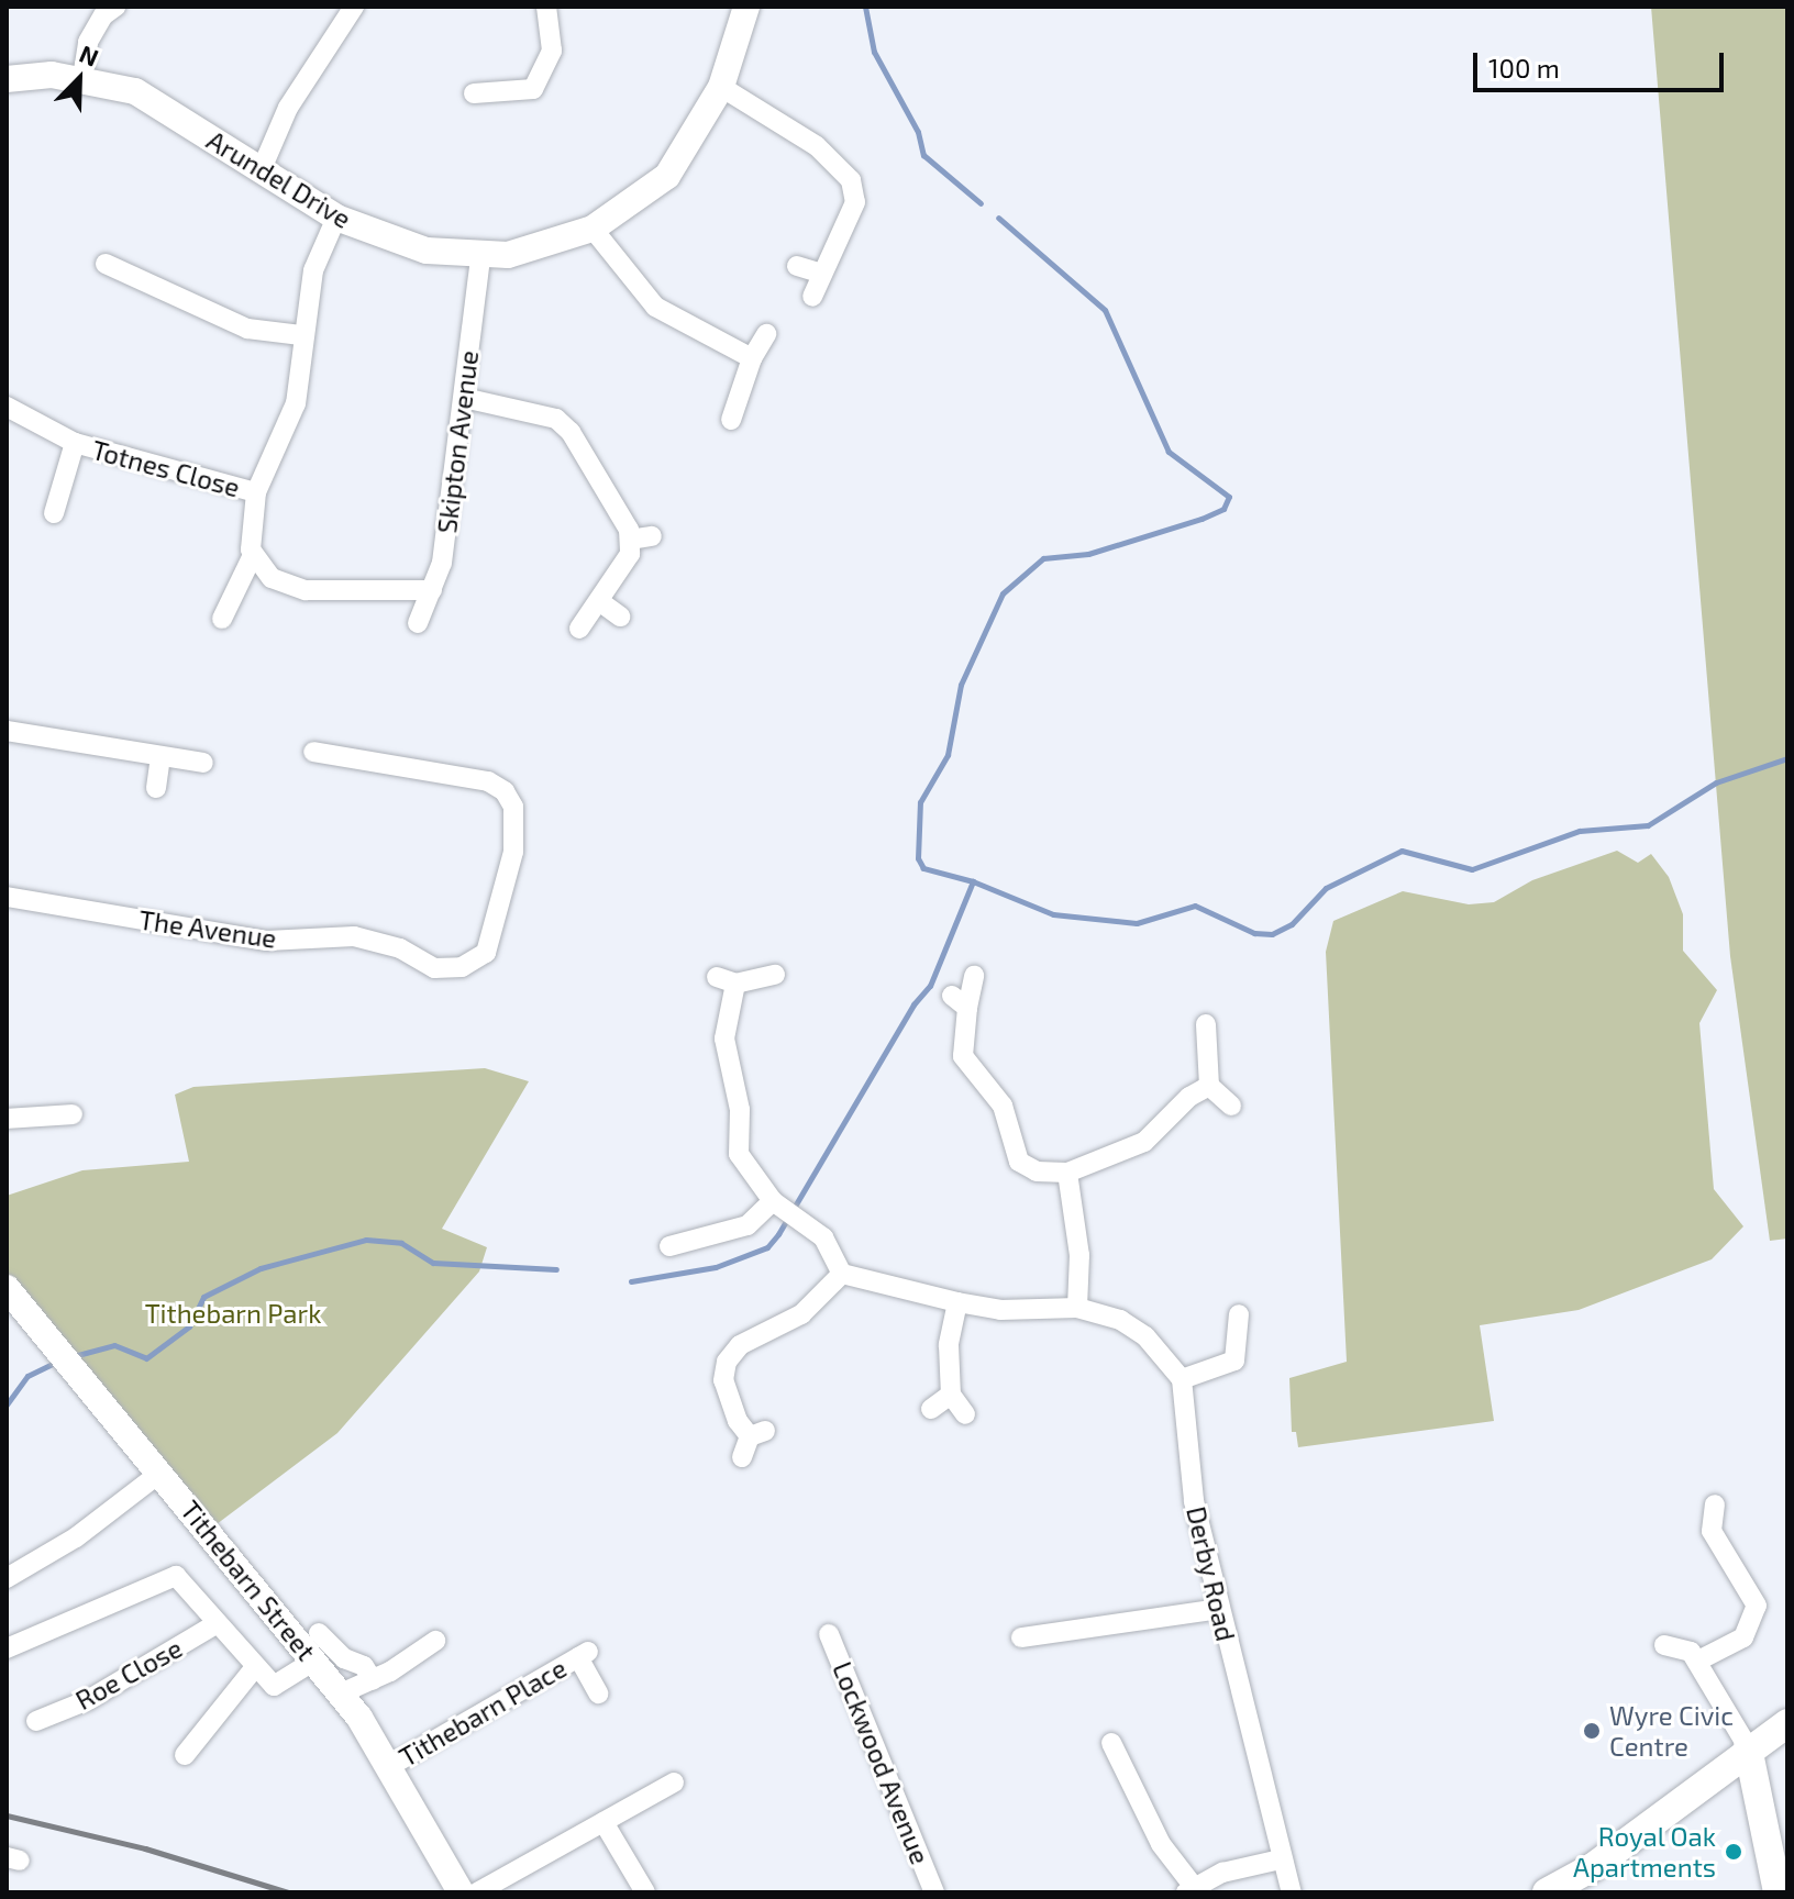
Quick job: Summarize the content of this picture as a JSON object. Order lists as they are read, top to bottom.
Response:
{
  "streets": {
    "street": [
      "Arundel Drive",
      "Skipton Avenue",
      "Totnes Close",
      "The Avenue",
      "Derby Road",
      "Tithebarn Street",
      "Roe Close",
      "Tithebarn Place",
      "Lockwood Avenue"
    ]
  },
  "crossings": [
    ["Arundel Drive", "Skipton Avenue"],
    ["Tithebarn Street", "Tithebarn Place"]
  ],
  "parks": ["Tithebarn Park"],
  "places": ["Wyre Civic Centre", "Royal Oak Apartments"],
  "scale_bar": "100 m",
  "north": "top right"
}
